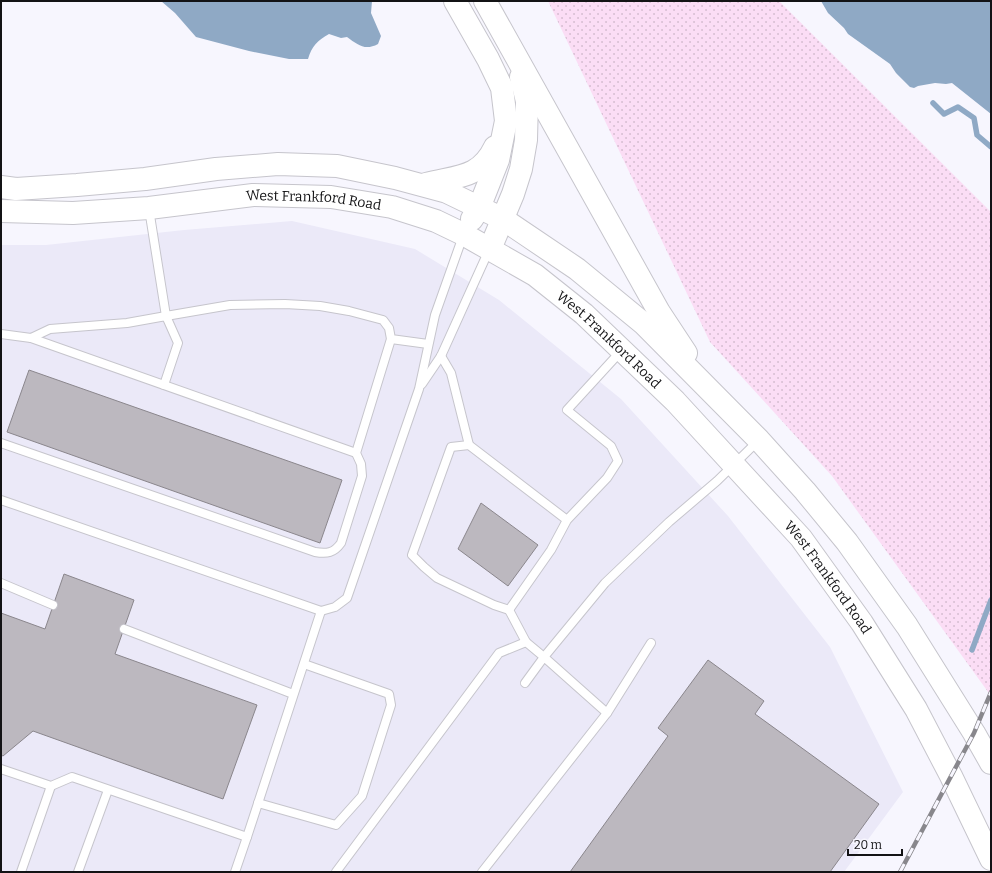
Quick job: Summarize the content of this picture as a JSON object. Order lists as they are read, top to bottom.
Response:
{
  "streets": {
    "main road": ["West Frankford Road"]
  },
  "scale_bar": "20 m"
}
